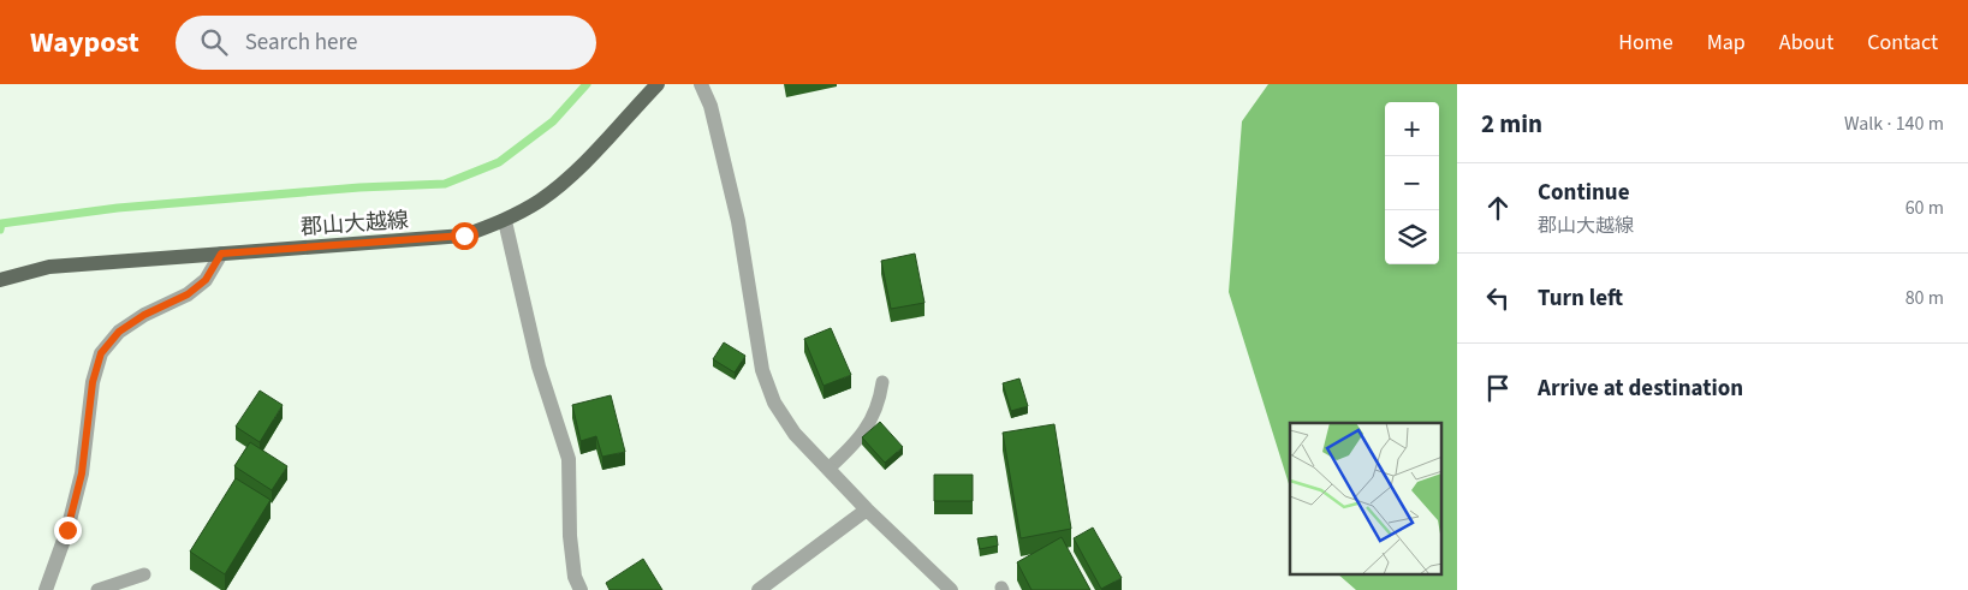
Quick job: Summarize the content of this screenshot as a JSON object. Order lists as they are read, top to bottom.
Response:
{
  "streets": {
    "main road": ["郡山大越線"]
  },
  "page": {
    "header": "Waypost",
    "search": "Search here",
    "nav": [
      "Home",
      "Map",
      "About",
      "Contact"
    ],
    "heading": ["2 min", "Walk · 140 m"],
    "map_buttons": ["+", "−"],
    "list": [
      ["Continue", "郡山大越線", "60 m"],
      ["Turn left", "80 m"],
      "Arrive at destination"
    ]
  }
}
